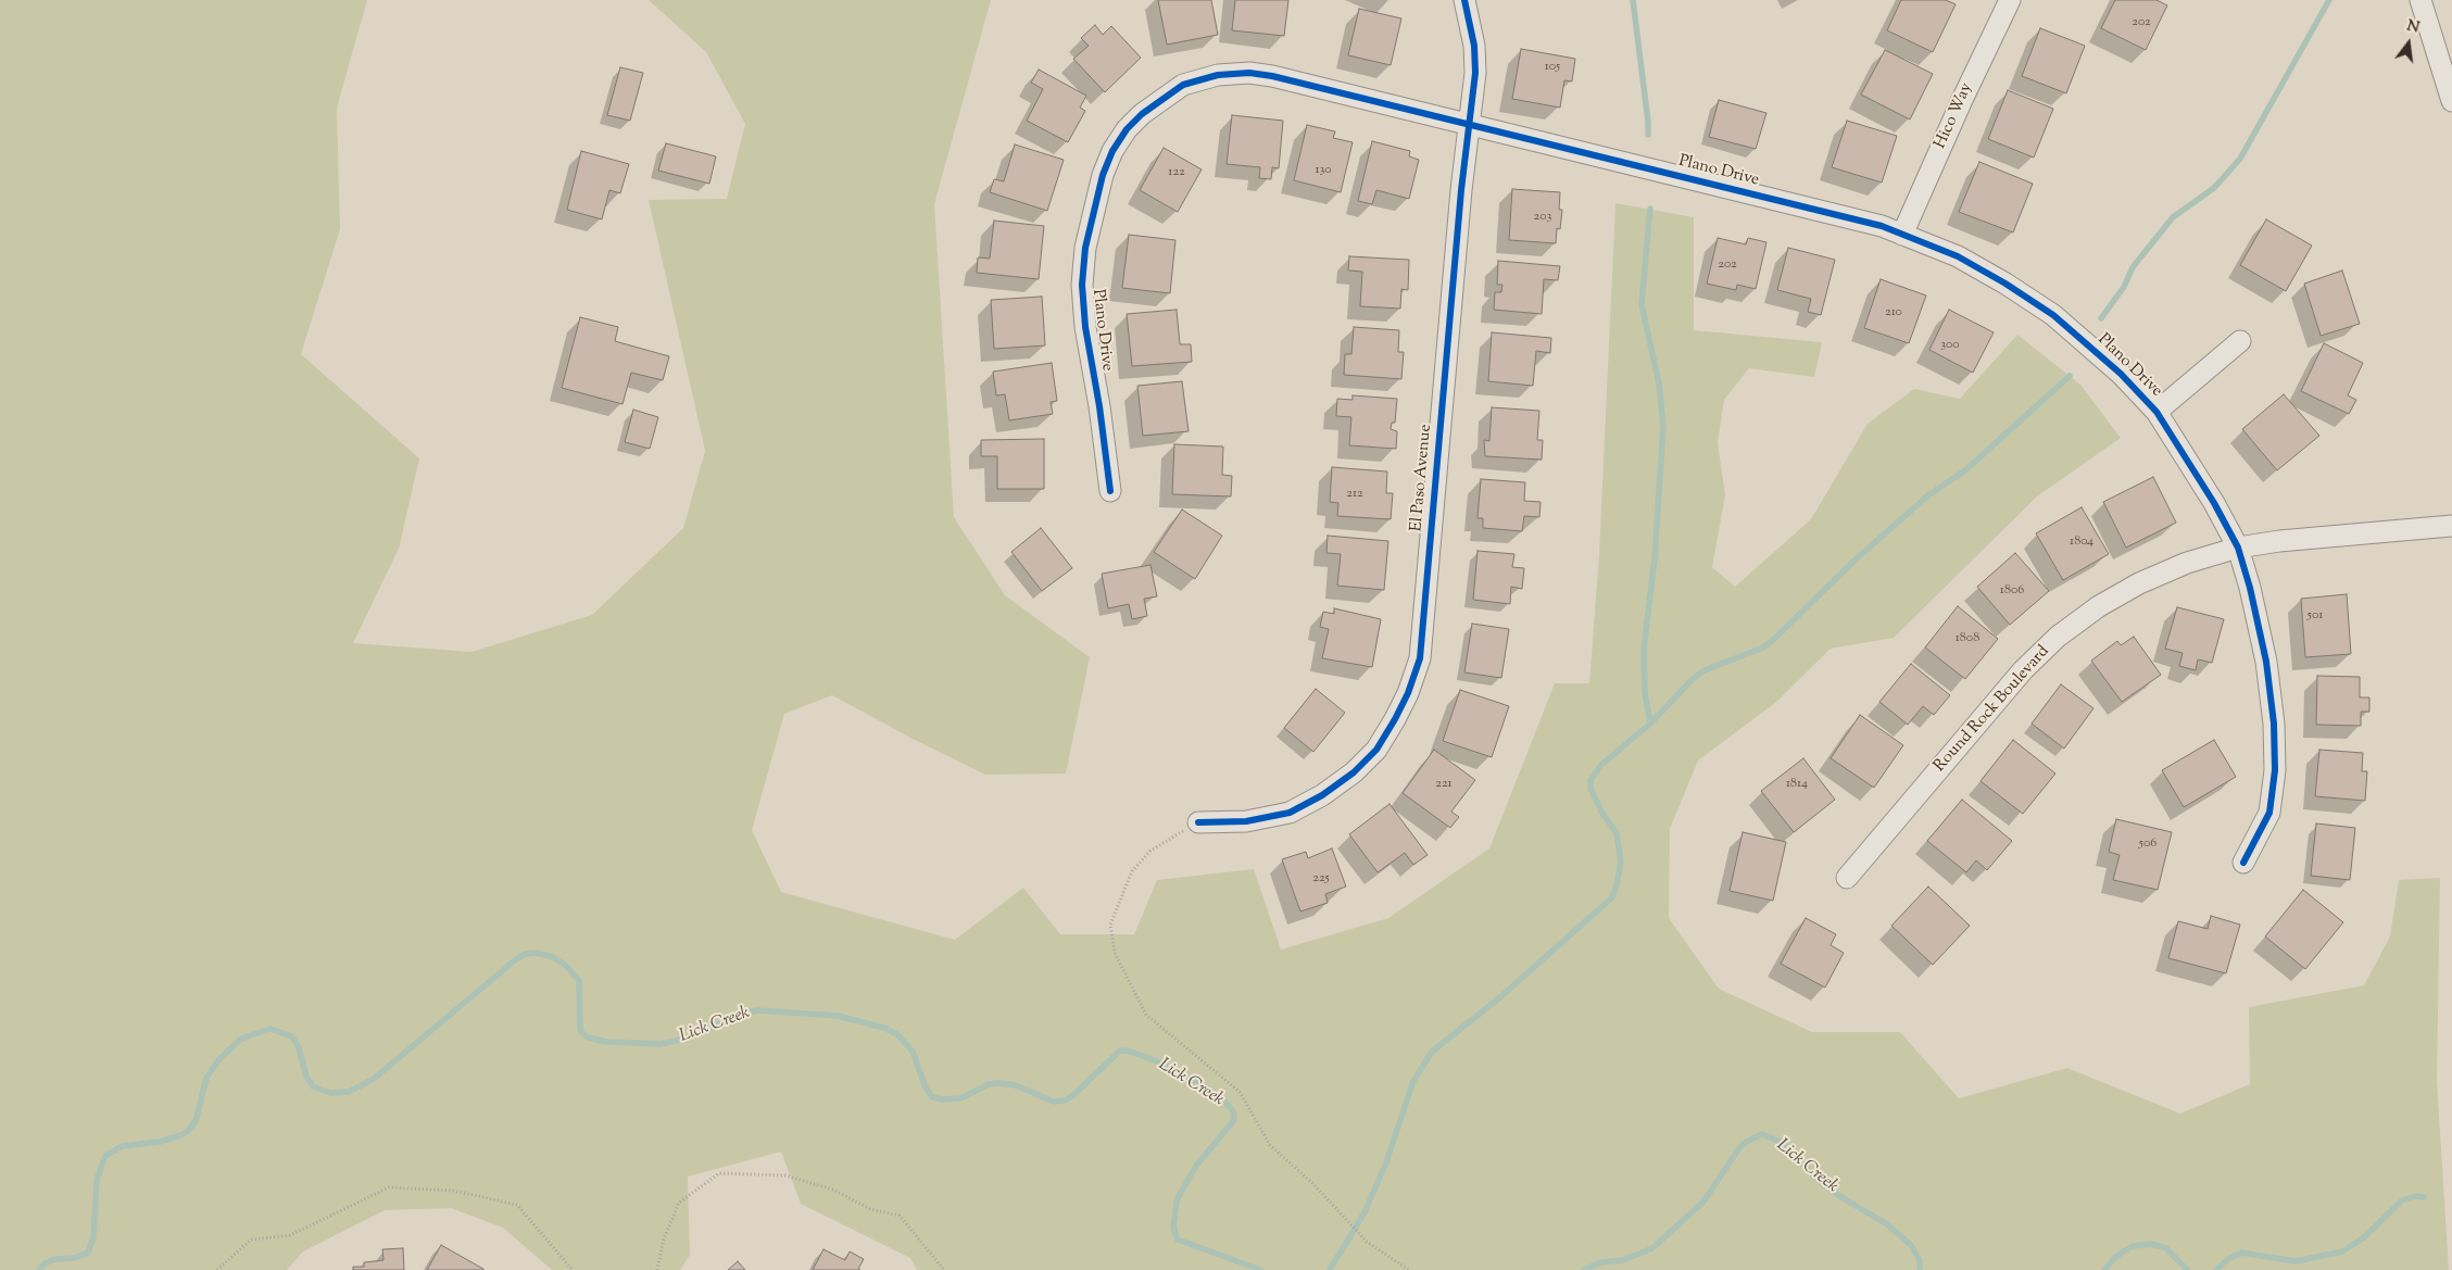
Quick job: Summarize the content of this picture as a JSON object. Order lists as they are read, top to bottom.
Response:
{
  "streets": {
    "street": [
      "Hico Way",
      "Plano Drive",
      "El Paso Avenue",
      "Round Rock Boulevard"
    ]
  },
  "crossings": [
    ["Hico Way", "Plano Drive"],
    ["Plano Drive", "El Paso Avenue"],
    ["Plano Drive", "Round Rock Boulevard"]
  ],
  "water": ["Lick Creek"],
  "house_numbers": [
    "202",
    "105",
    "130",
    "122",
    "203",
    "202",
    "210",
    "300",
    "212",
    "1804",
    "1806",
    "501",
    "1808",
    "221",
    "1814",
    "506",
    "225"
  ],
  "north": "top"
}
